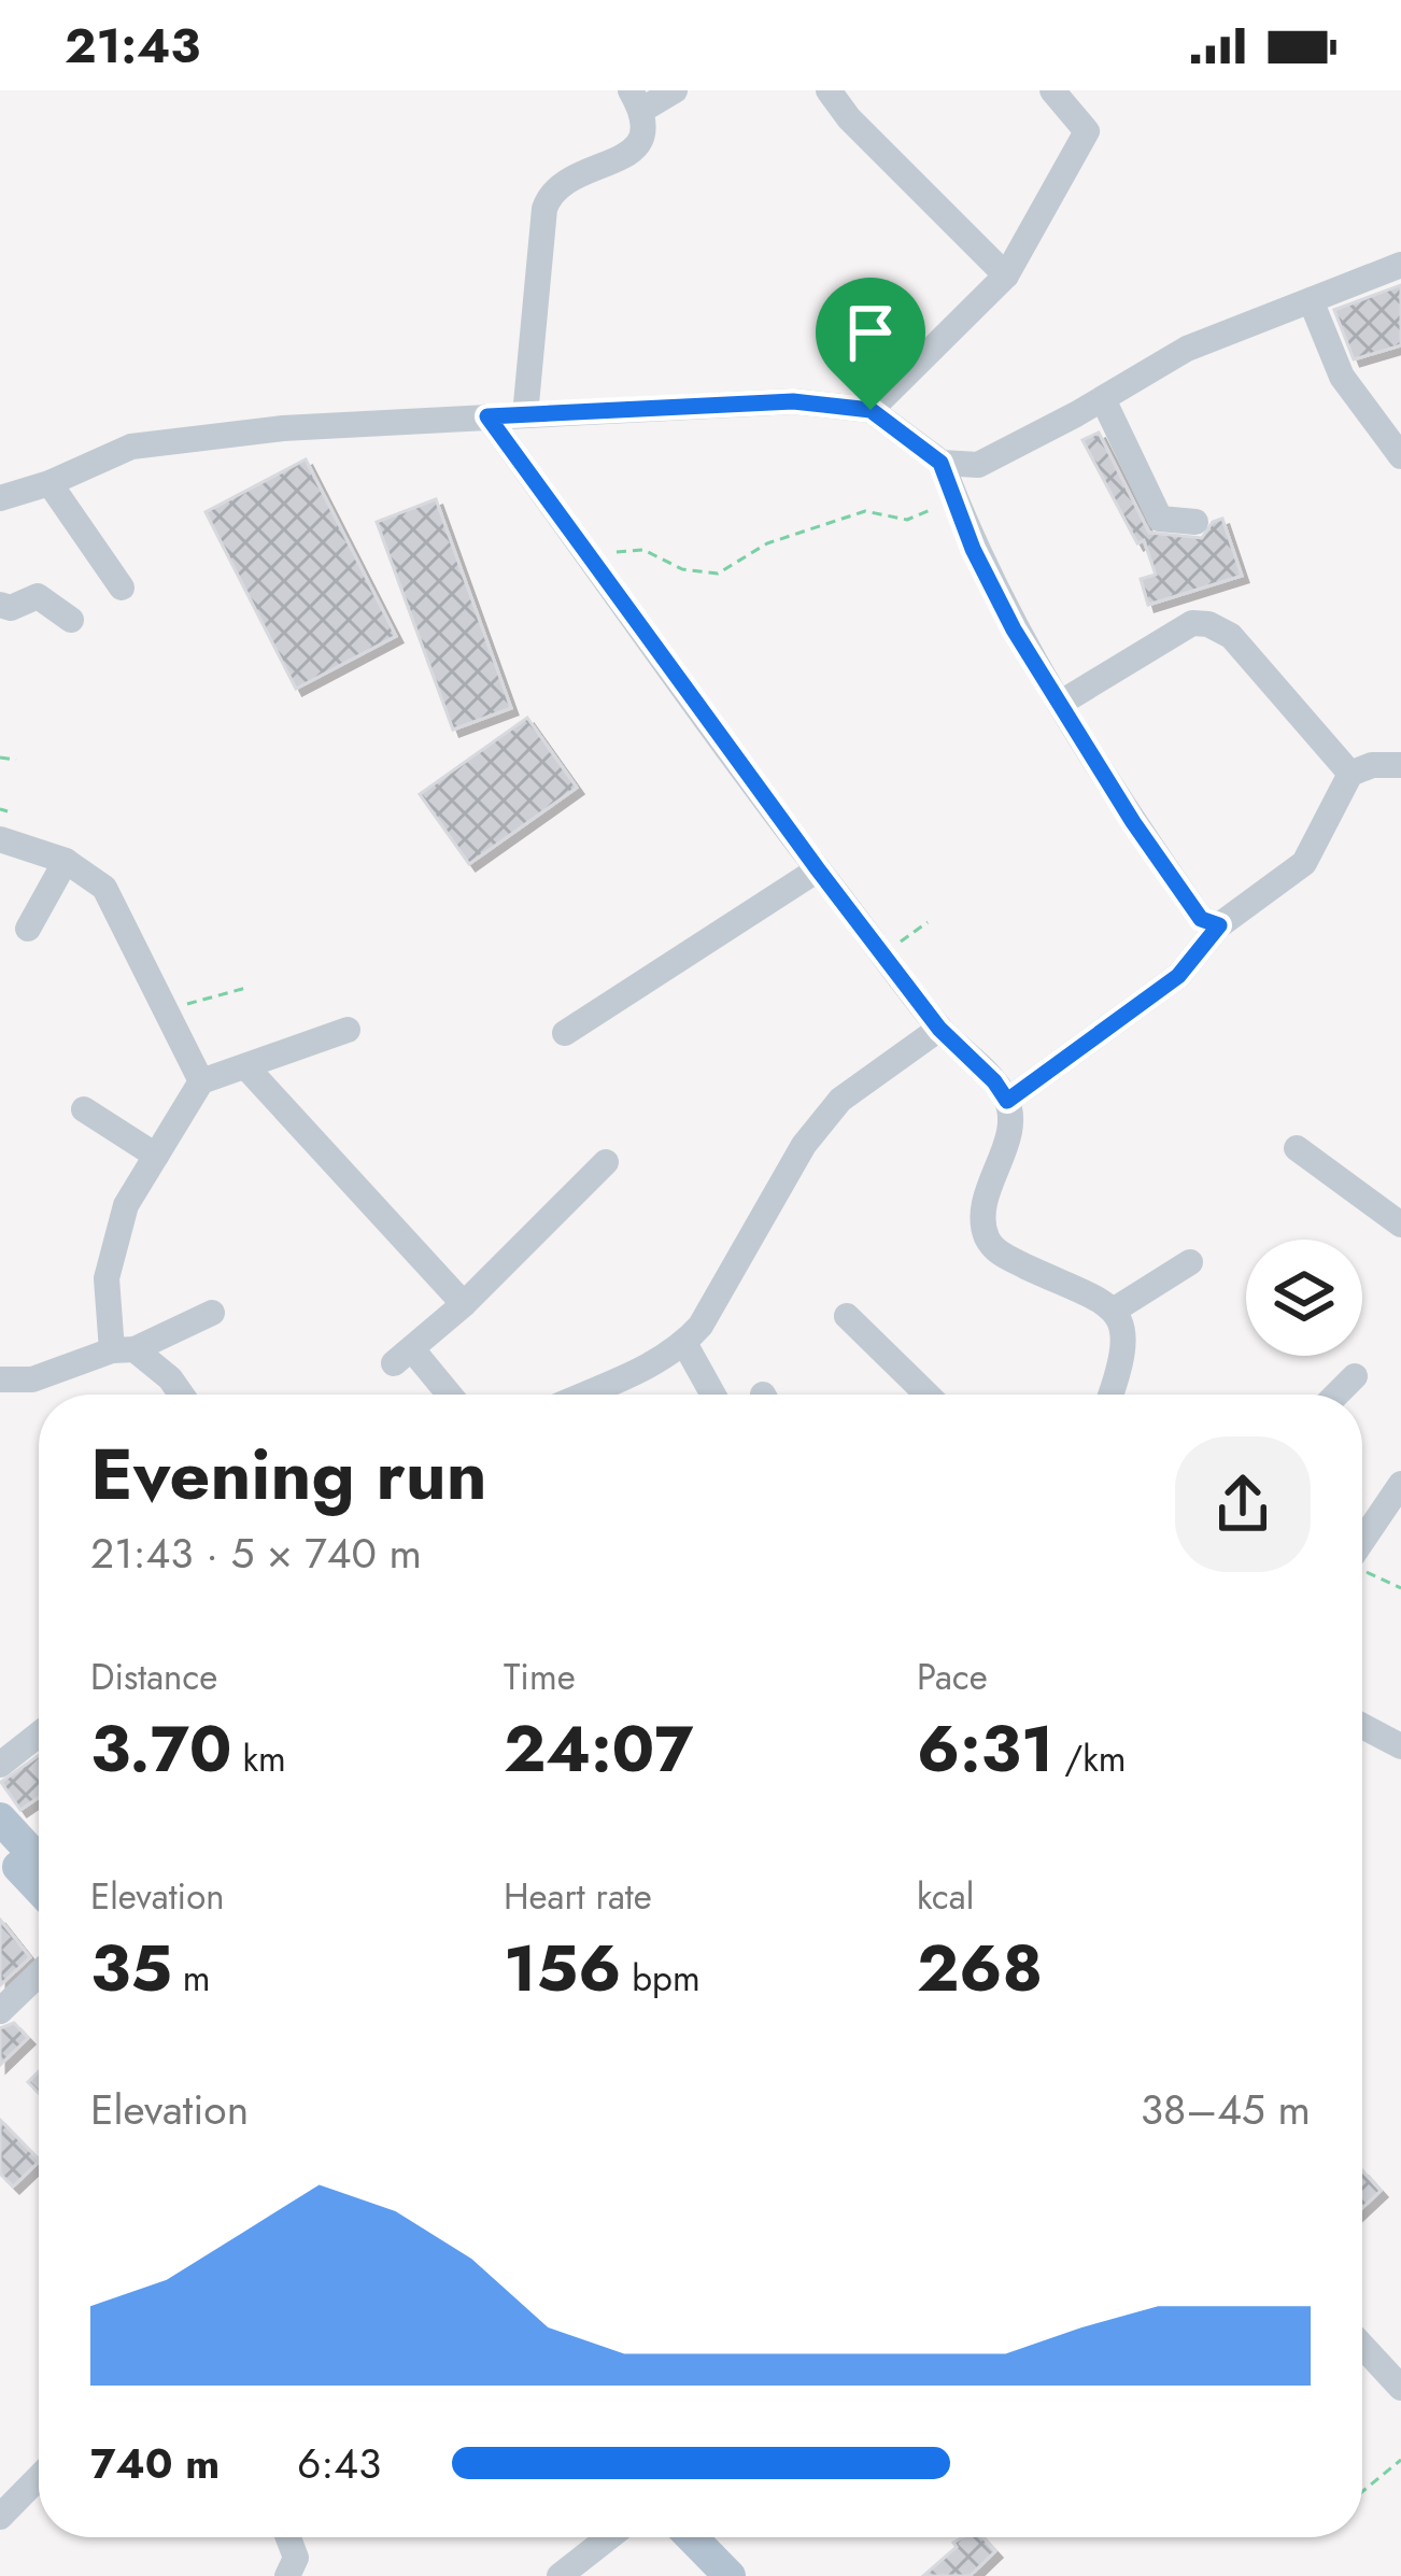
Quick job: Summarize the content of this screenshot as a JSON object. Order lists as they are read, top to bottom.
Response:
{
  "page": {
    "status": "21:43",
    "heading": ["Evening run", "21:43 · 5 × 740 m"],
    "stats": [
      ["Distance", "3.70 km"],
      ["Time", "24:07"],
      ["Pace", "6:31 /km"],
      ["Elevation", "35 m"],
      ["Heart rate", "156 bpm"],
      ["kcal", "268"]
    ],
    "chart": ["Elevation", "38–45 m"],
    "list": [
      {
        "name": "740 m",
        "note": "6:43"
      }
    ]
  }
}
